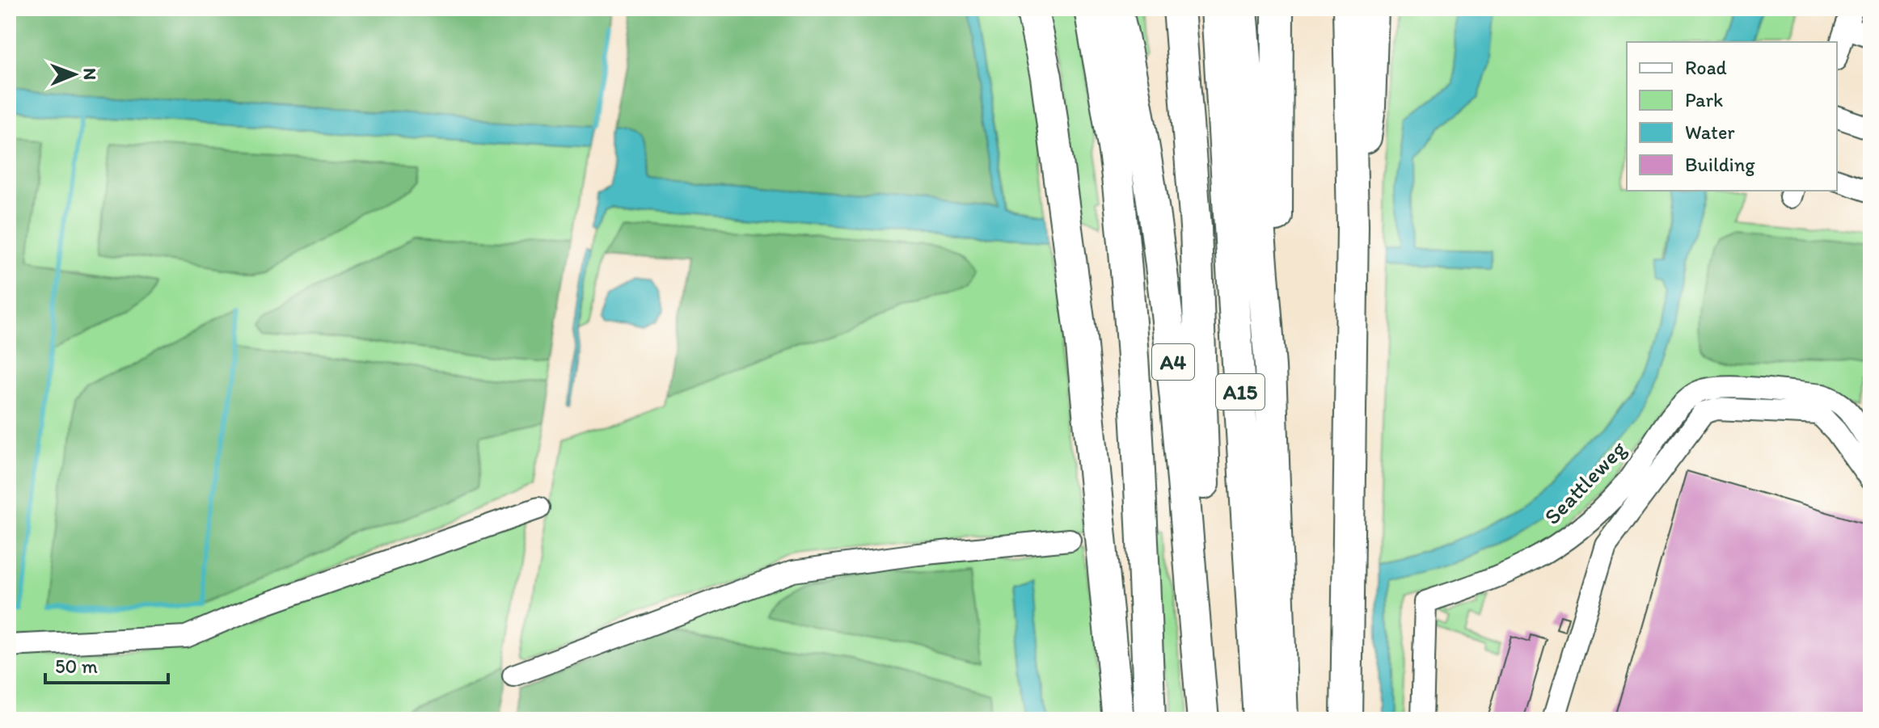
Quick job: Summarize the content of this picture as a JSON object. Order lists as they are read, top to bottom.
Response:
{
  "streets": {
    "highway": ["A4", "A15"],
    "street": ["Seattleweg"]
  },
  "legend": [
    "Road",
    "Park",
    "Water",
    "Building"
  ],
  "scale_bar": "50 m",
  "north": "right"
}
